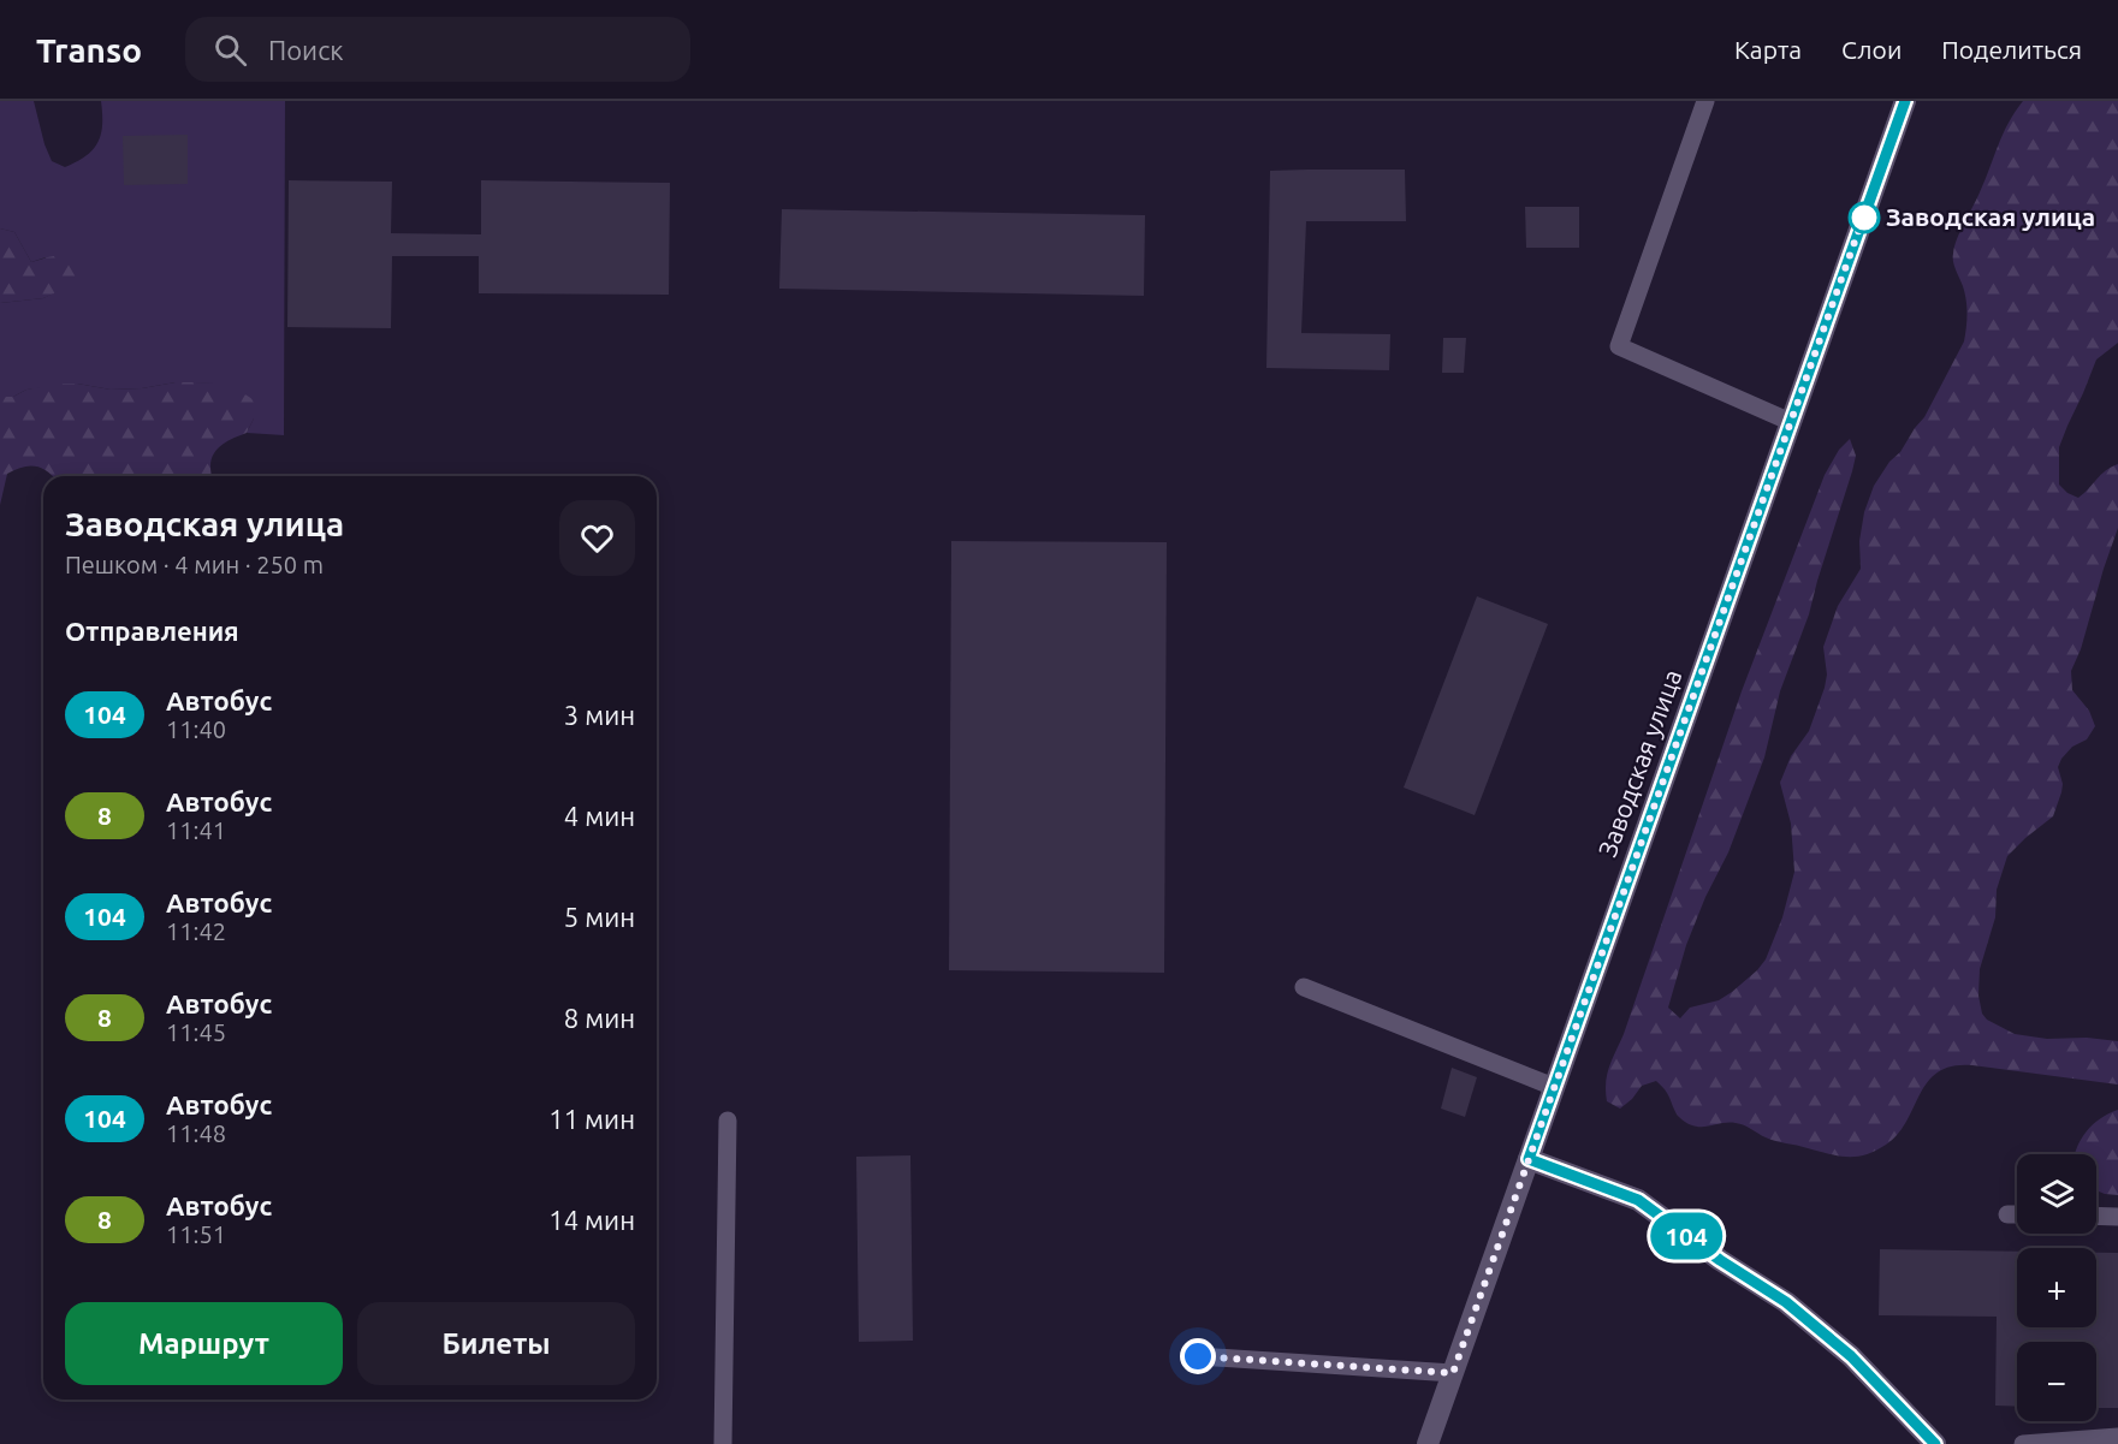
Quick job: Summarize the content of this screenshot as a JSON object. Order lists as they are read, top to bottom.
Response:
{
  "streets": {
    "street": ["Заводская улица"]
  },
  "places": ["Заводская улица"],
  "lines": ["bus line 104"],
  "page": {
    "header": "Transo",
    "search": "Поиск",
    "nav": ["Карта", "Слои", "Поделиться"],
    "on_map": "104",
    "heading": [
      ["Заводская улица", "Пешком · 4 мин · 250 m"],
      "Отправления"
    ],
    "list": [
      {
        "mark": "104",
        "name": "Автобус",
        "note": "11:40",
        "value": "3 мин"
      },
      {
        "mark": "8",
        "name": "Автобус",
        "note": "11:41",
        "value": "4 мин"
      },
      {
        "mark": "104",
        "name": "Автобус",
        "note": "11:42",
        "value": "5 мин"
      },
      {
        "mark": "8",
        "name": "Автобус",
        "note": "11:45",
        "value": "8 мин"
      },
      {
        "mark": "104",
        "name": "Автобус",
        "note": "11:48",
        "value": "11 мин"
      },
      {
        "mark": "8",
        "name": "Автобус",
        "note": "11:51",
        "value": "14 мин"
      }
    ],
    "map_buttons": ["+", "−"],
    "buttons": ["Маршрут", "Билеты"]
  }
}
